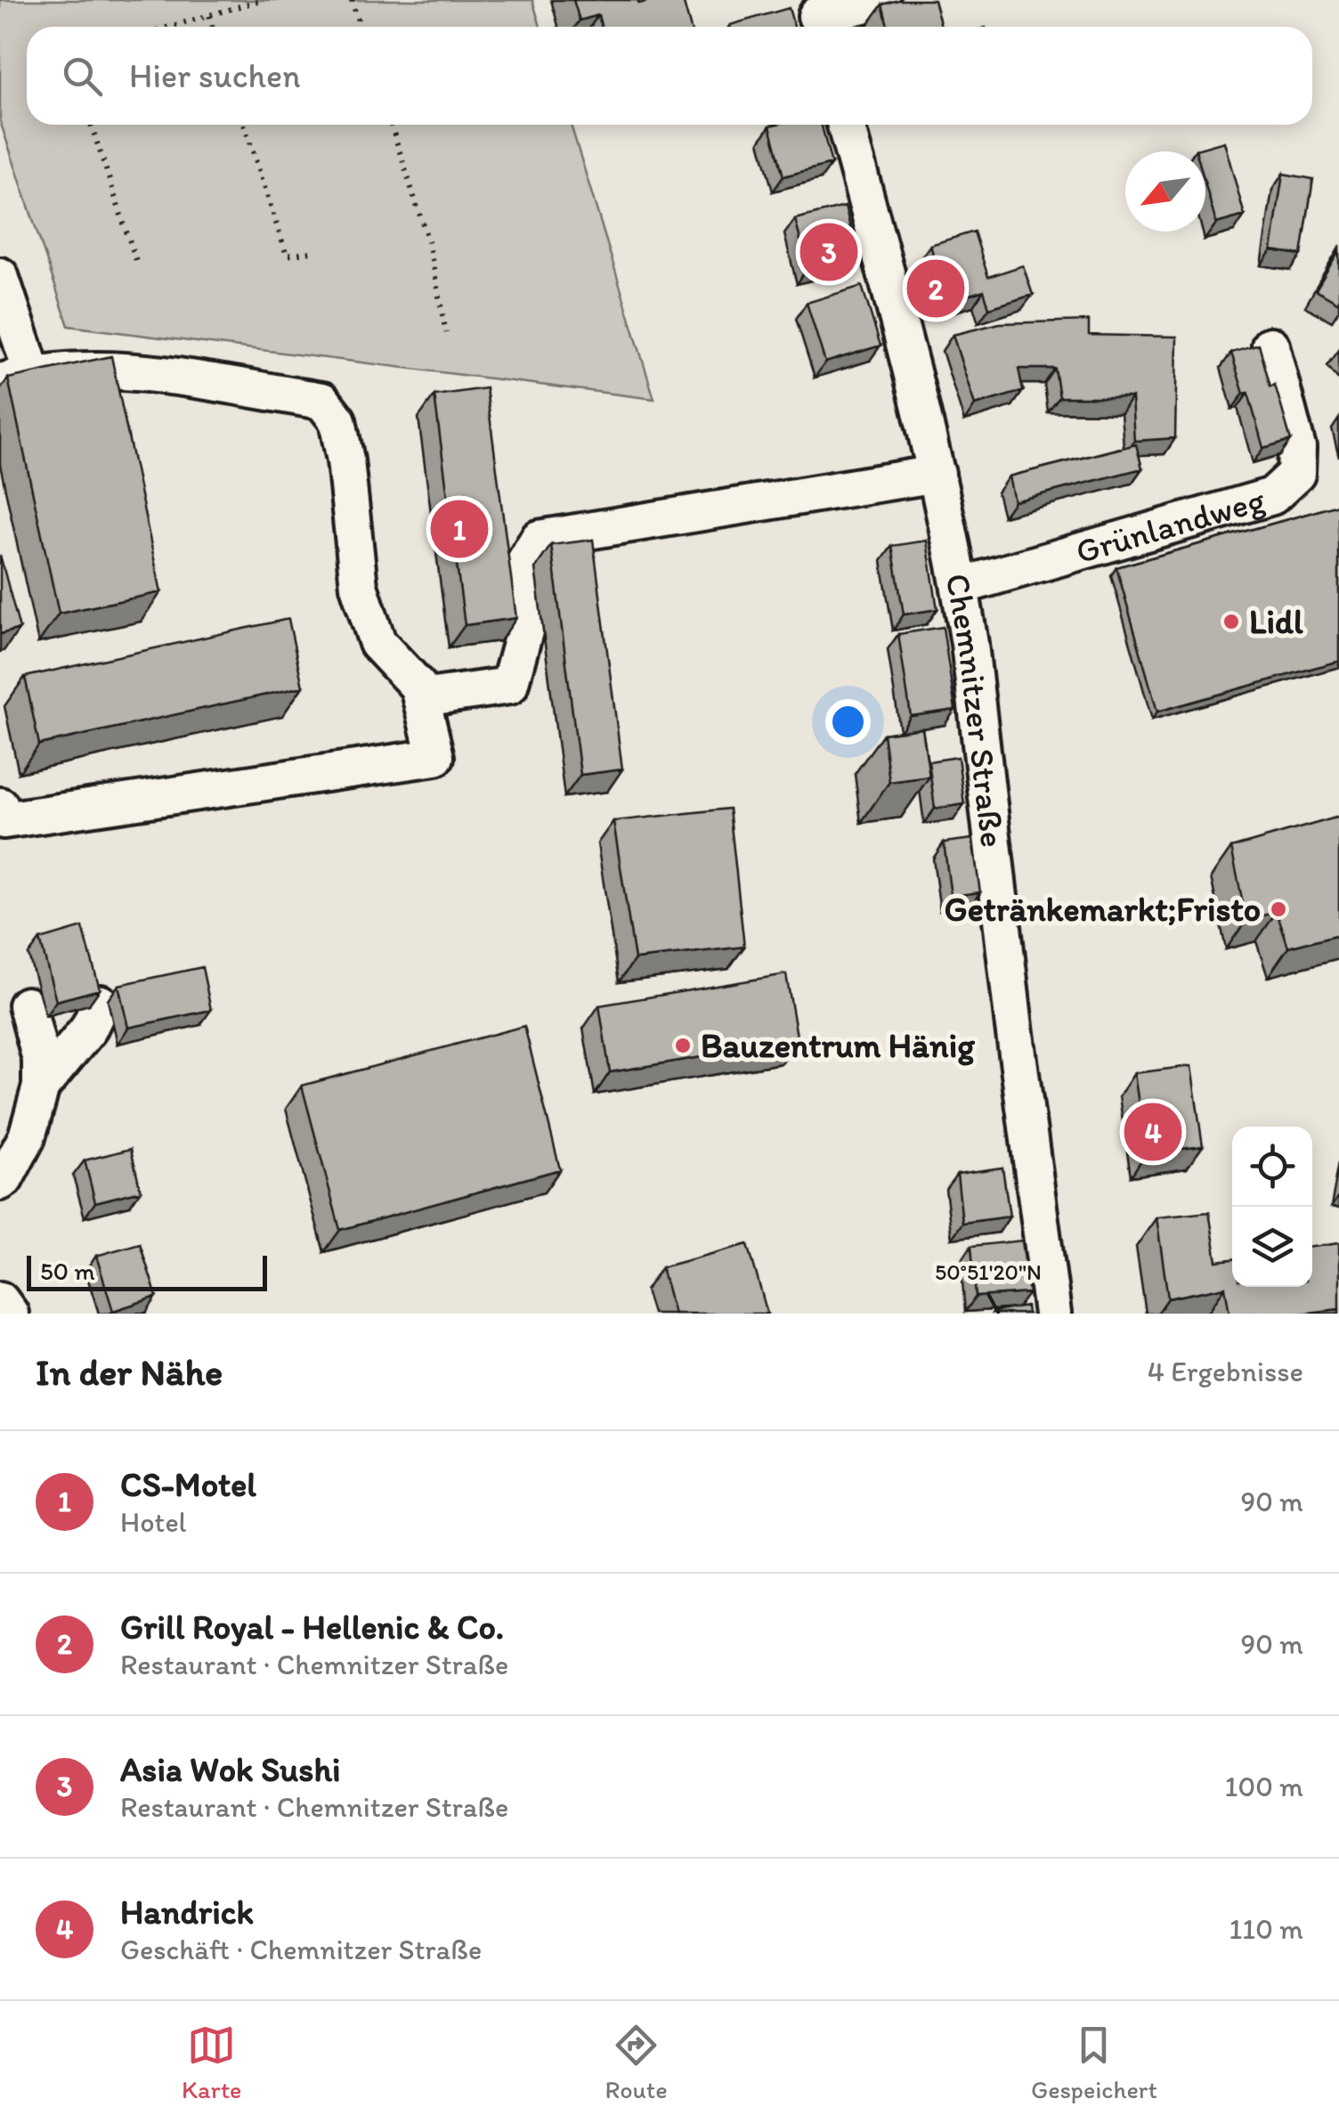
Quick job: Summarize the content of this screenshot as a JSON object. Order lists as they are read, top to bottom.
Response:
{
  "streets": {
    "street": ["Grünlandweg", "Chemnitzer Straße"]
  },
  "crossings": [
    ["Grünlandweg", "Chemnitzer Straße"]
  ],
  "places": ["Lidl", "Getränkemarkt;Fristo", "Bauzentrum Hänig"],
  "scale_bar": "50 m",
  "north": "bottom left",
  "page": {
    "search": "Hier suchen",
    "pins": [
      "3",
      "2",
      "1",
      "4"
    ],
    "scale": "50 m",
    "heading": ["In der Nähe", "4 Ergebnisse"],
    "list": [
      {
        "mark": "1",
        "name": "CS-Motel",
        "note": "Hotel",
        "value": "90 m"
      },
      {
        "mark": "2",
        "name": "Grill Royal - Hellenic & Co.",
        "note": "Restaurant · Chemnitzer Straße",
        "value": "90 m"
      },
      {
        "mark": "3",
        "name": "Asia Wok Sushi",
        "note": "Restaurant · Chemnitzer Straße",
        "value": "100 m"
      },
      {
        "mark": "4",
        "name": "Handrick",
        "note": "Geschäft · Chemnitzer Straße",
        "value": "110 m"
      }
    ],
    "nav": ["Karte", "Route", "Gespeichert"]
  },
  "coordinates": ["50°51'20\"N"]
}
